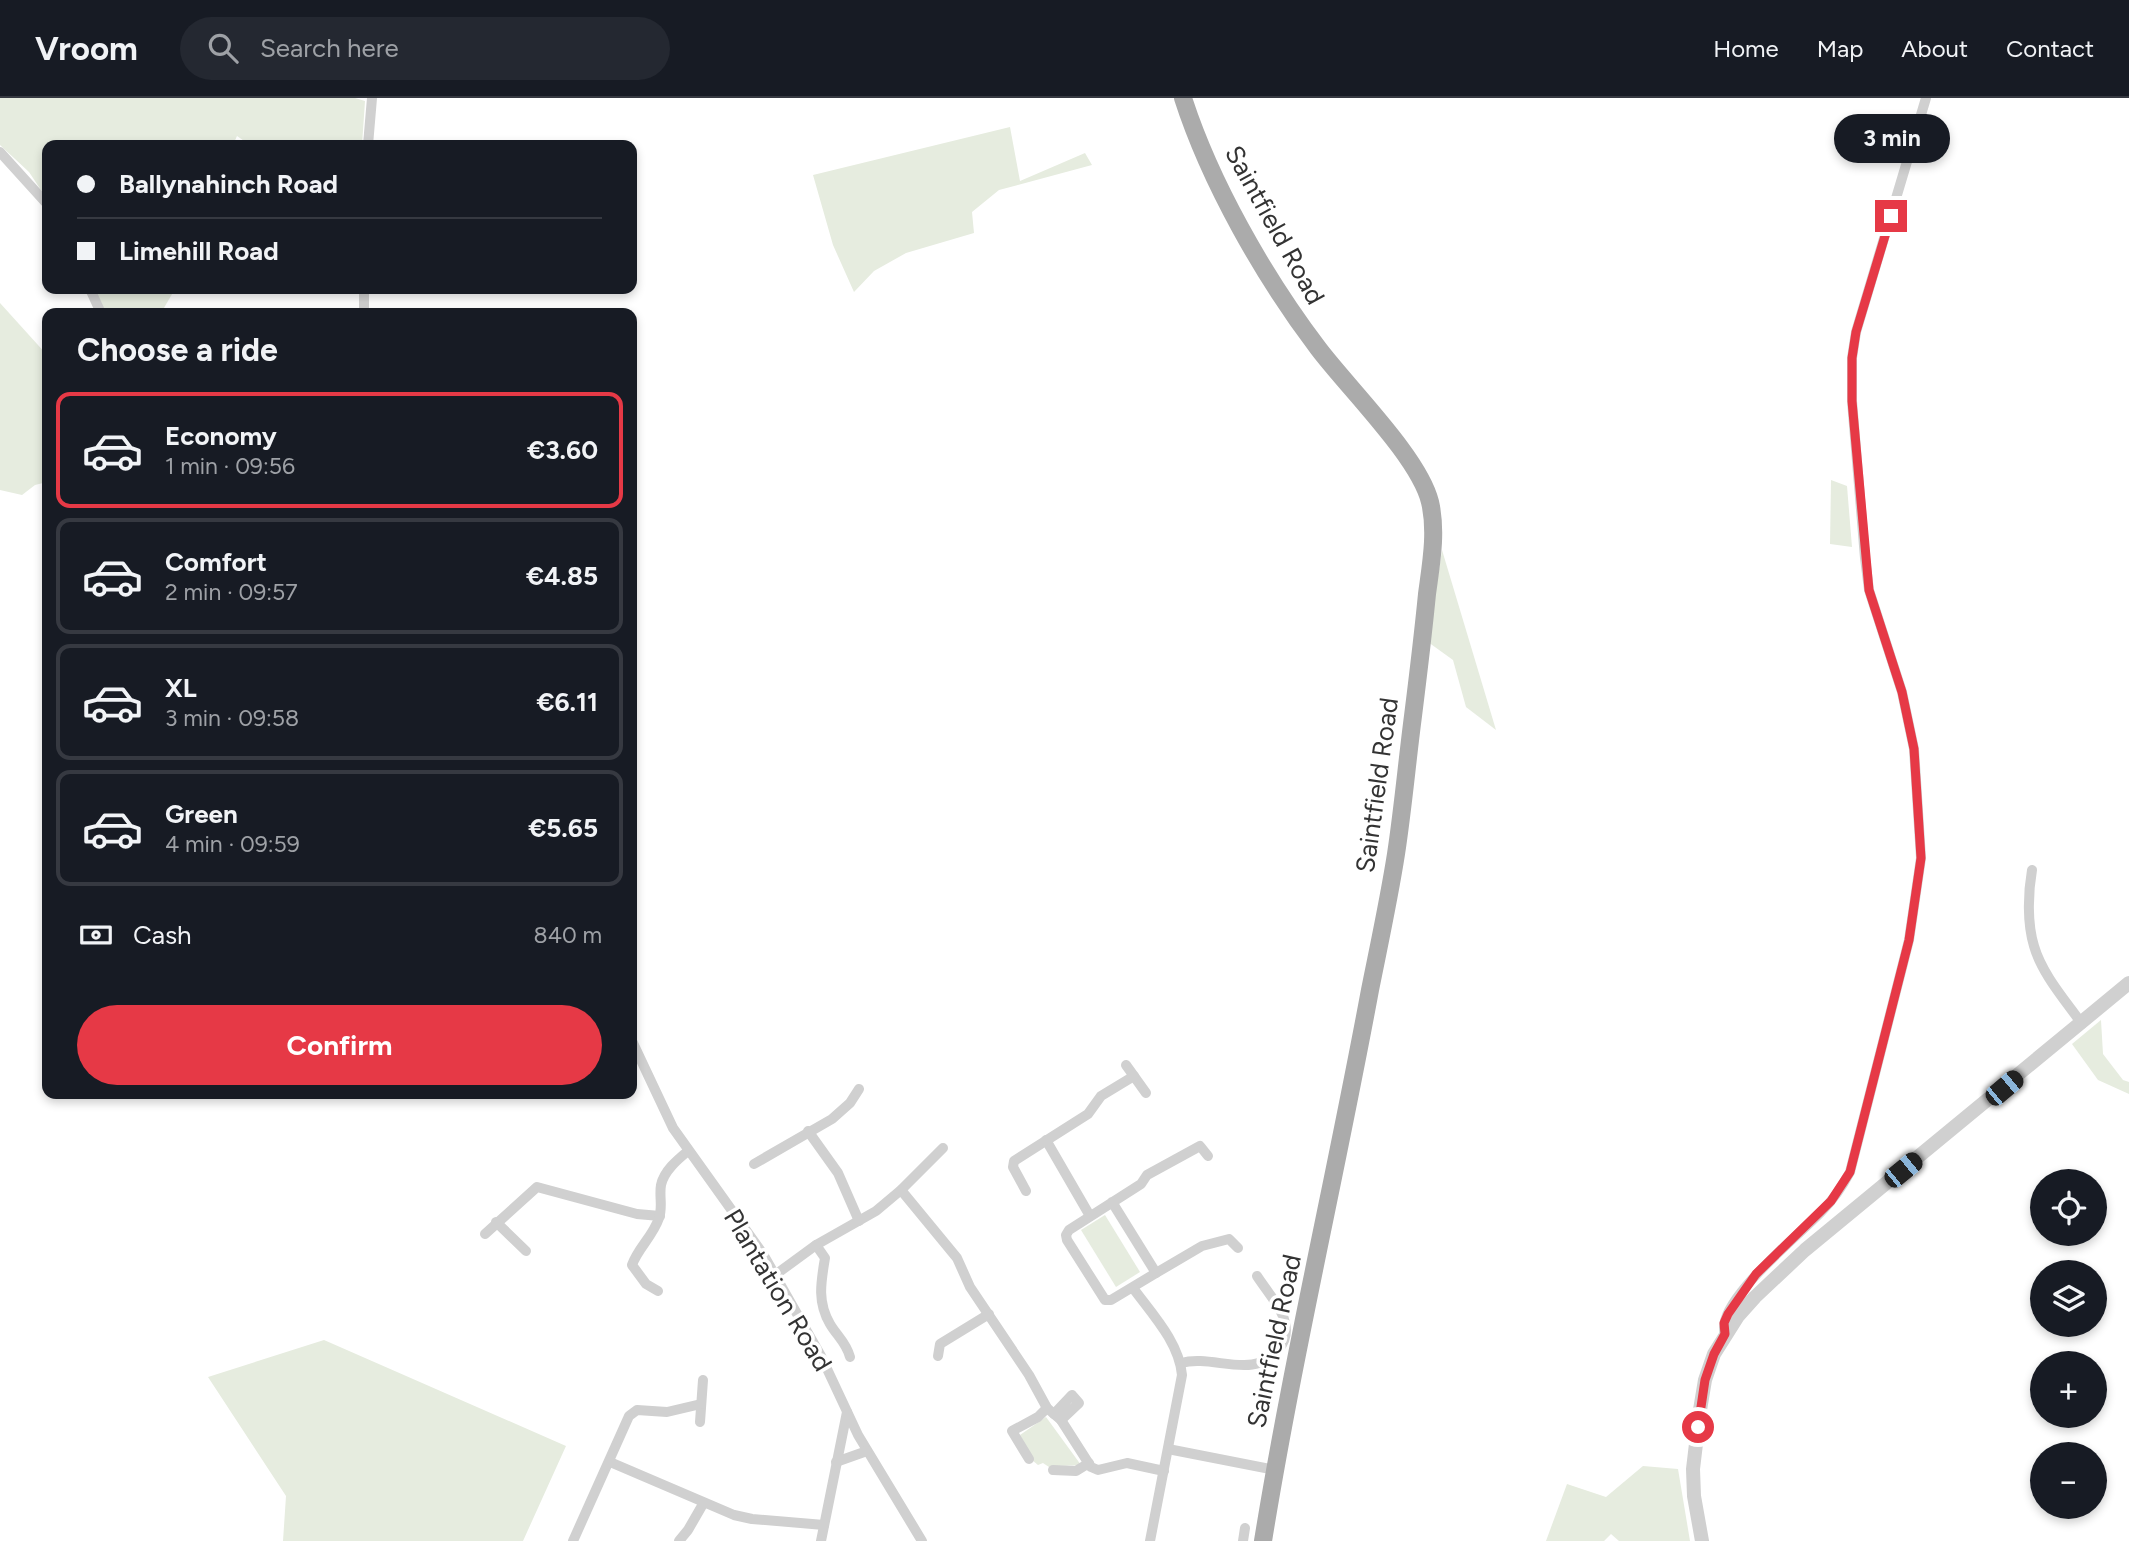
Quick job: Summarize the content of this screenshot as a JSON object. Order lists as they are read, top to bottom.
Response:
{
  "streets": {
    "main road": ["Saintfield Road"],
    "street": ["Plantation Road"]
  },
  "page": {
    "header": "Vroom",
    "search": "Search here",
    "nav": [
      "Home",
      "Map",
      "About",
      "Contact"
    ],
    "bubble": "3 min",
    "banner": ["Ballynahinch Road", "Limehill Road"],
    "heading": "Choose a ride",
    "list": [
      {
        "name": "Economy",
        "note": "1 min · 09:56",
        "value": "€3.60"
      },
      {
        "name": "Comfort",
        "note": "2 min · 09:57",
        "value": "€4.85"
      },
      {
        "name": "XL",
        "note": "3 min · 09:58",
        "value": "€6.11"
      },
      {
        "name": "Green",
        "note": "4 min · 09:59",
        "value": "€5.65"
      }
    ],
    "pay": ["Cash", "840 m"],
    "buttons": "Confirm",
    "map_buttons": ["+", "−"]
  }
}
